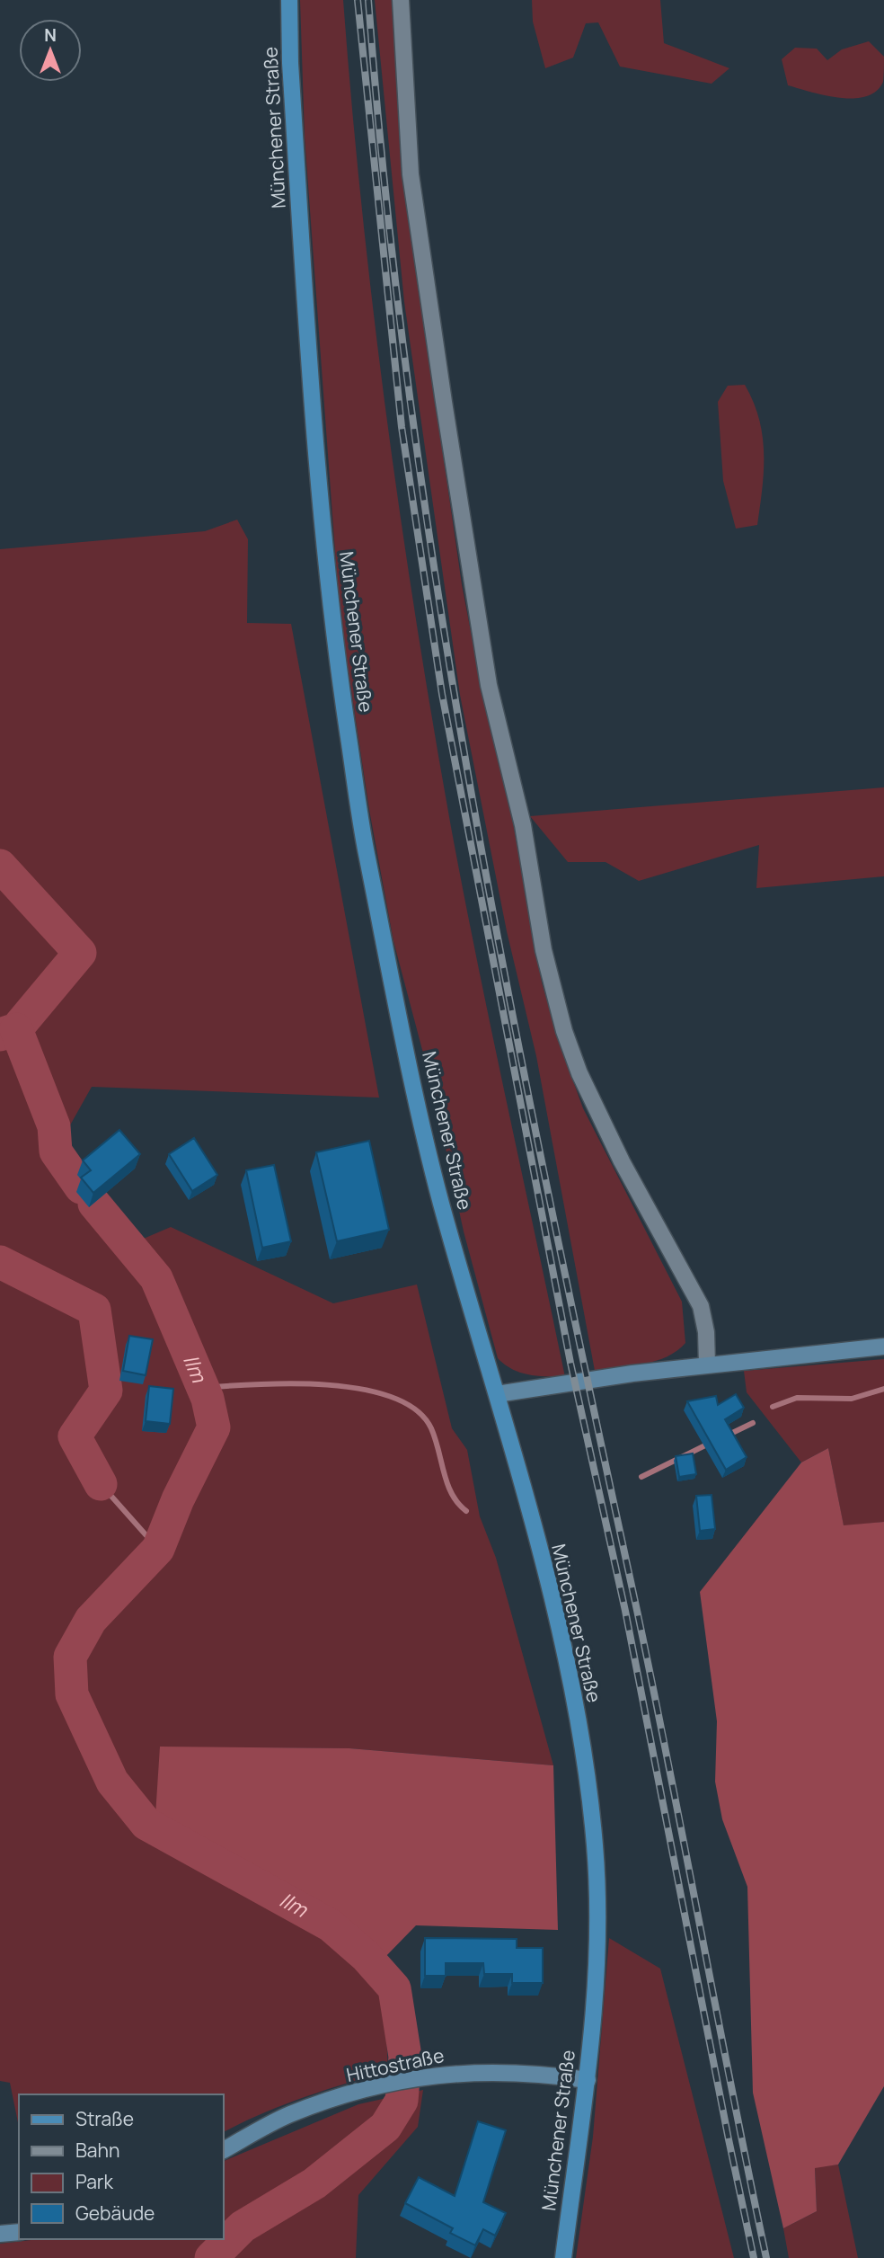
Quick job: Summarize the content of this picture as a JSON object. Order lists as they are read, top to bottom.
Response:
{
  "streets": {
    "main road": ["Münchener Straße"],
    "street": ["Hittostraße"]
  },
  "crossings": [
    ["Münchener Straße", "Hittostraße"]
  ],
  "water": ["Ilm"],
  "legend": [
    "Straße",
    "Bahn",
    "Park",
    "Gebäude"
  ],
  "north": "top"
}
